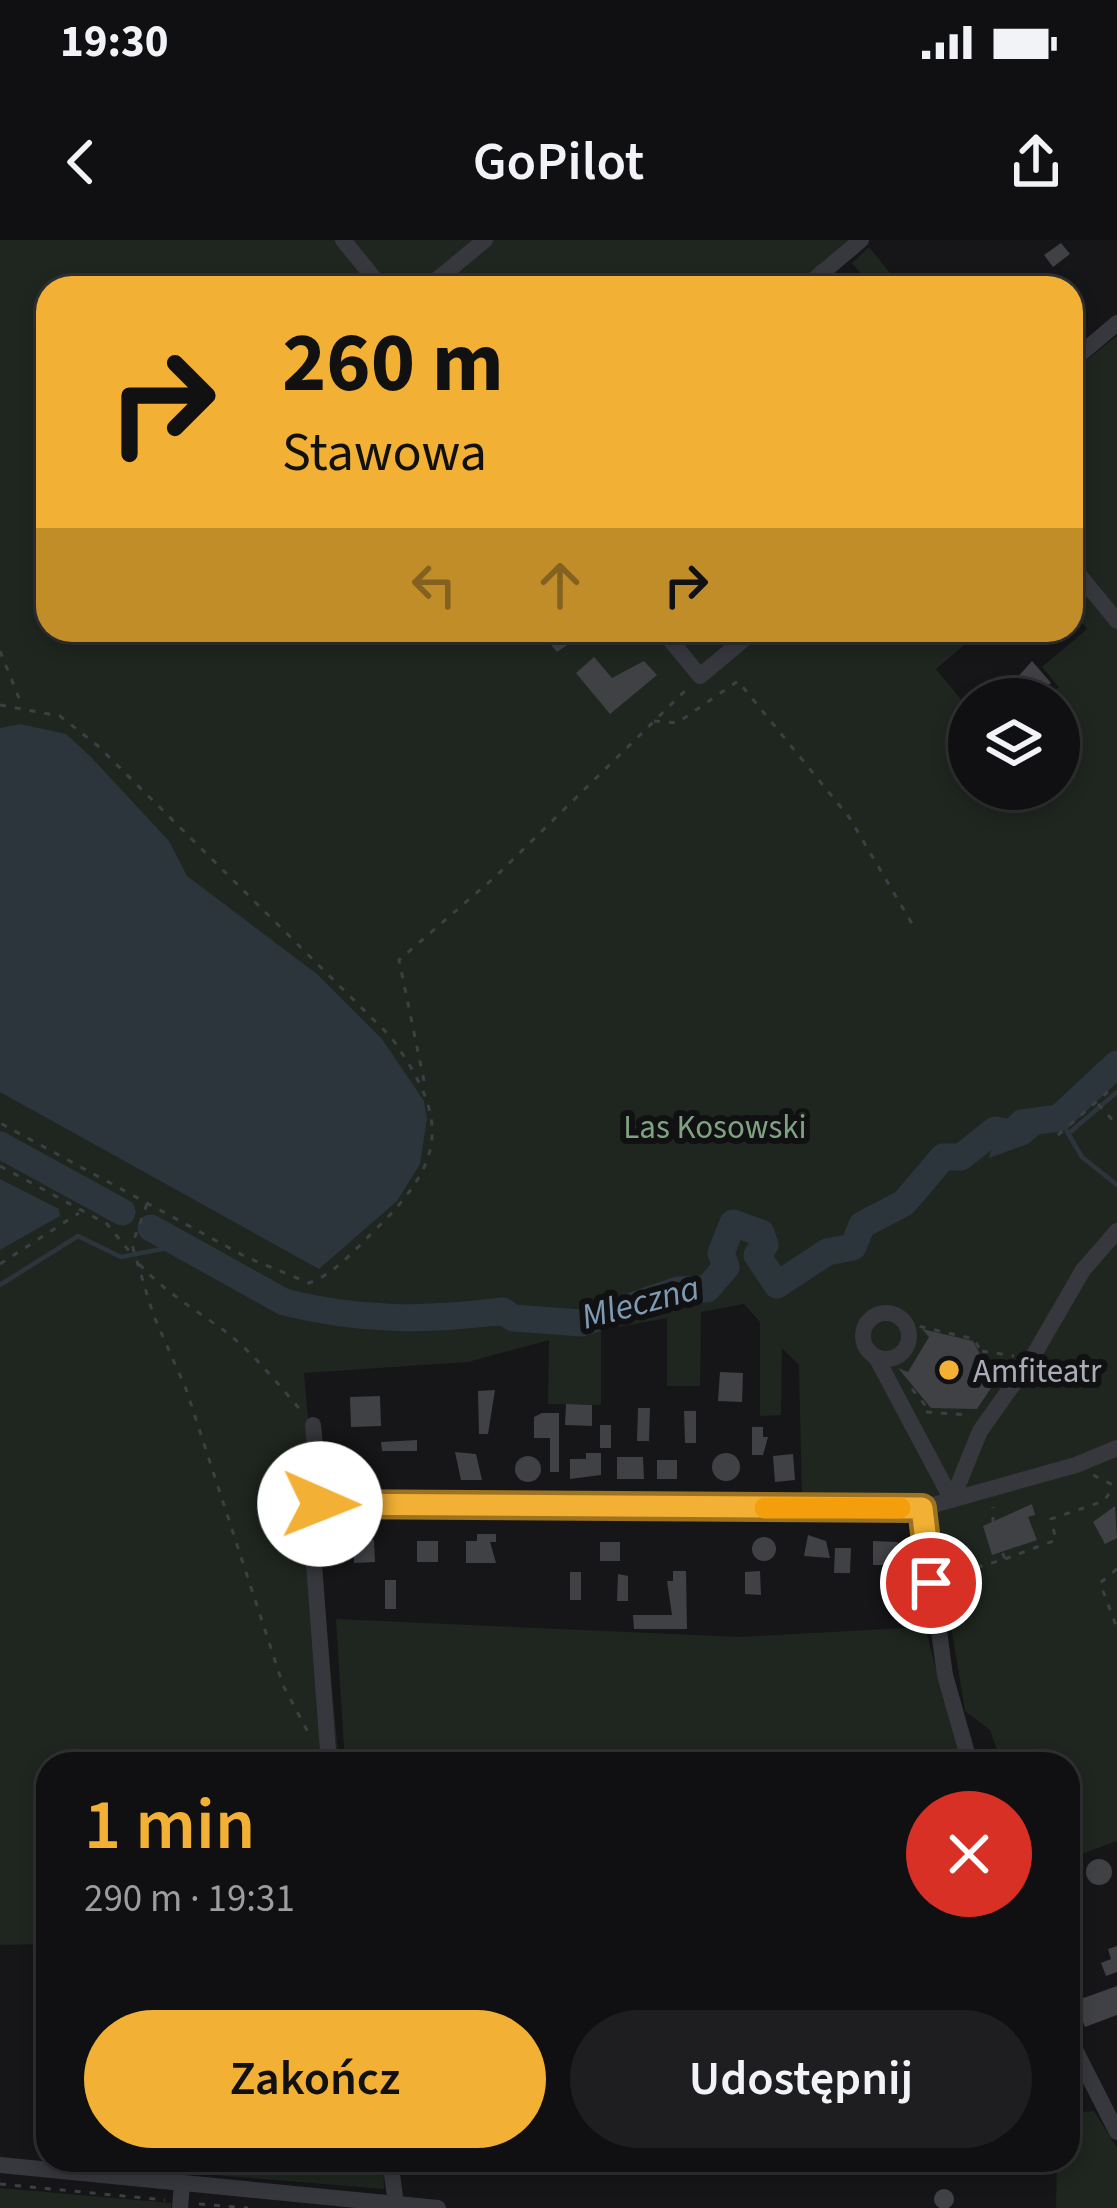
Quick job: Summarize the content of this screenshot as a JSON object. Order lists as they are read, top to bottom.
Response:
{
  "water": ["Mleczna"],
  "parks": ["Las Kosowski"],
  "places": ["Amfiteatr"],
  "page": {
    "status": "19:30",
    "header": "GoPilot",
    "turn": ["260 m", "Stawowa"],
    "heading": ["1 min", "290 m · 19:31"],
    "buttons": ["Zakończ", "Udostępnij"]
  }
}
